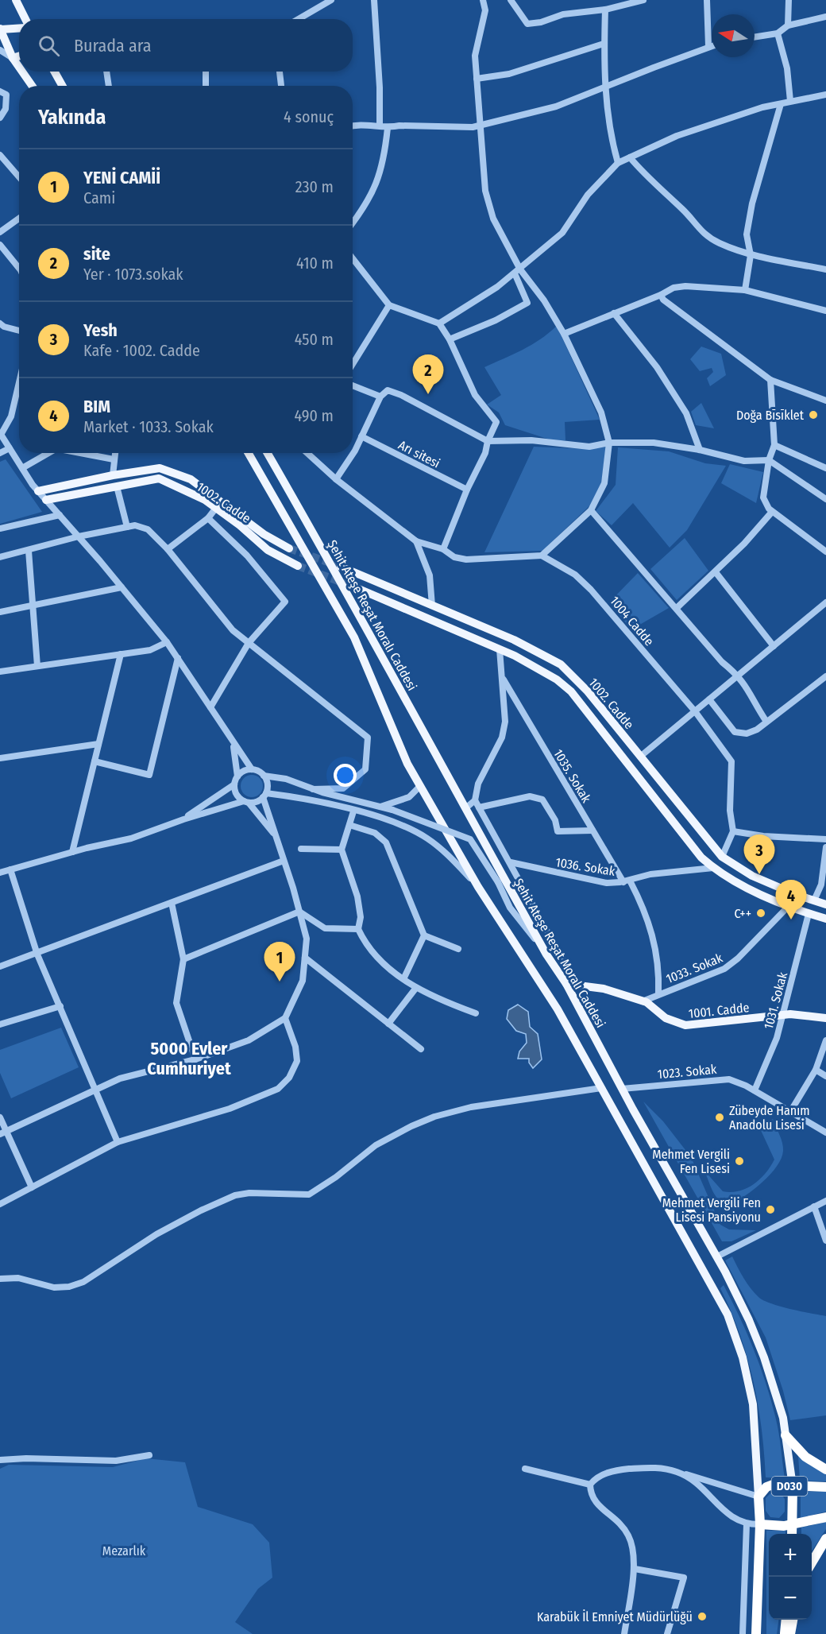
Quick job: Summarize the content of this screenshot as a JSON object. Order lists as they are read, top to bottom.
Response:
{
  "streets": {
    "highway": ["D030"],
    "main road": ["1002. Cadde", "Şehit Ateşe Reşat Moralı Caddesi", "1001. Cadde"],
    "street": [
      "Arı sitesi",
      "1004 Cadde",
      "1035. Sokak",
      "1036. Sokak",
      "1033. Sokak",
      "1031. Sokak",
      "1023. Sokak"
    ]
  },
  "crossings": [
    ["1002. Cadde", "1036. Sokak"],
    ["1002. Cadde", "1033. Sokak"],
    ["1002. Cadde", "1031. Sokak"],
    ["Şehit Ateşe Reşat Moralı Caddesi", "1001. Cadde"],
    ["Şehit Ateşe Reşat Moralı Caddesi", "1023. Sokak"],
    ["Şehit Ateşe Reşat Moralı Caddesi", "D030"],
    ["1035. Sokak", "1036. Sokak"],
    ["1035. Sokak", "1033. Sokak"],
    ["1033. Sokak", "1001. Cadde"],
    ["1031. Sokak", "1001. Cadde"],
    ["1031. Sokak", "1023. Sokak"]
  ],
  "districts": ["5000 Evler Cumhuriyet"],
  "parks": ["Mezarlık"],
  "places": [
    "Doğa Bīsīklet",
    "C++",
    "Zübeyde Hanım Anadolu Lisesi",
    "Mehmet Vergili Fen Lisesi",
    "Mehmet Vergili Fen Lisesi Pansiyonu",
    "Karabük İl Emniyet Müdürlüğü"
  ],
  "north": "left",
  "page": {
    "search": "Burada ara",
    "heading": ["Yakında", "4 sonuç"],
    "list": [
      {
        "mark": "1",
        "name": "YENİ CAMİİ",
        "note": "Cami",
        "value": "230 m"
      },
      {
        "mark": "2",
        "name": "site",
        "note": "Yer · 1073.sokak",
        "value": "410 m"
      },
      {
        "mark": "3",
        "name": "Yesh",
        "note": "Kafe · 1002. Cadde",
        "value": "450 m"
      },
      {
        "mark": "4",
        "name": "BIM",
        "note": "Market · 1033. Sokak",
        "value": "490 m"
      }
    ],
    "pins": [
      "2",
      "3",
      "4",
      "1"
    ],
    "map_buttons": ["+", "−"]
  }
}
